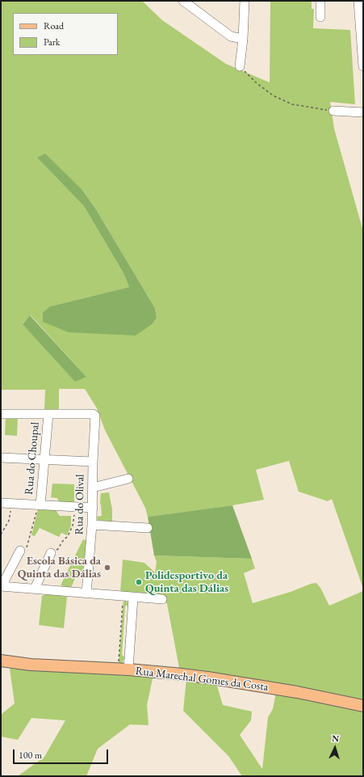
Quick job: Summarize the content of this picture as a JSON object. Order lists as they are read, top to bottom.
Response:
{
  "streets": {
    "main road": ["Rua Marechal Gomes da Costa"],
    "street": ["Rua do Choupal", "Rua do Olival"]
  },
  "crossings": [
    ["Rua do Choupal", "Rua do Olival"]
  ],
  "places": ["Escola Básica da Quinta das Dálias", "Polidesportivo da Quinta das Dálias"],
  "legend": ["Road", "Park"],
  "scale_bar": "100 m",
  "north": "top"
}
